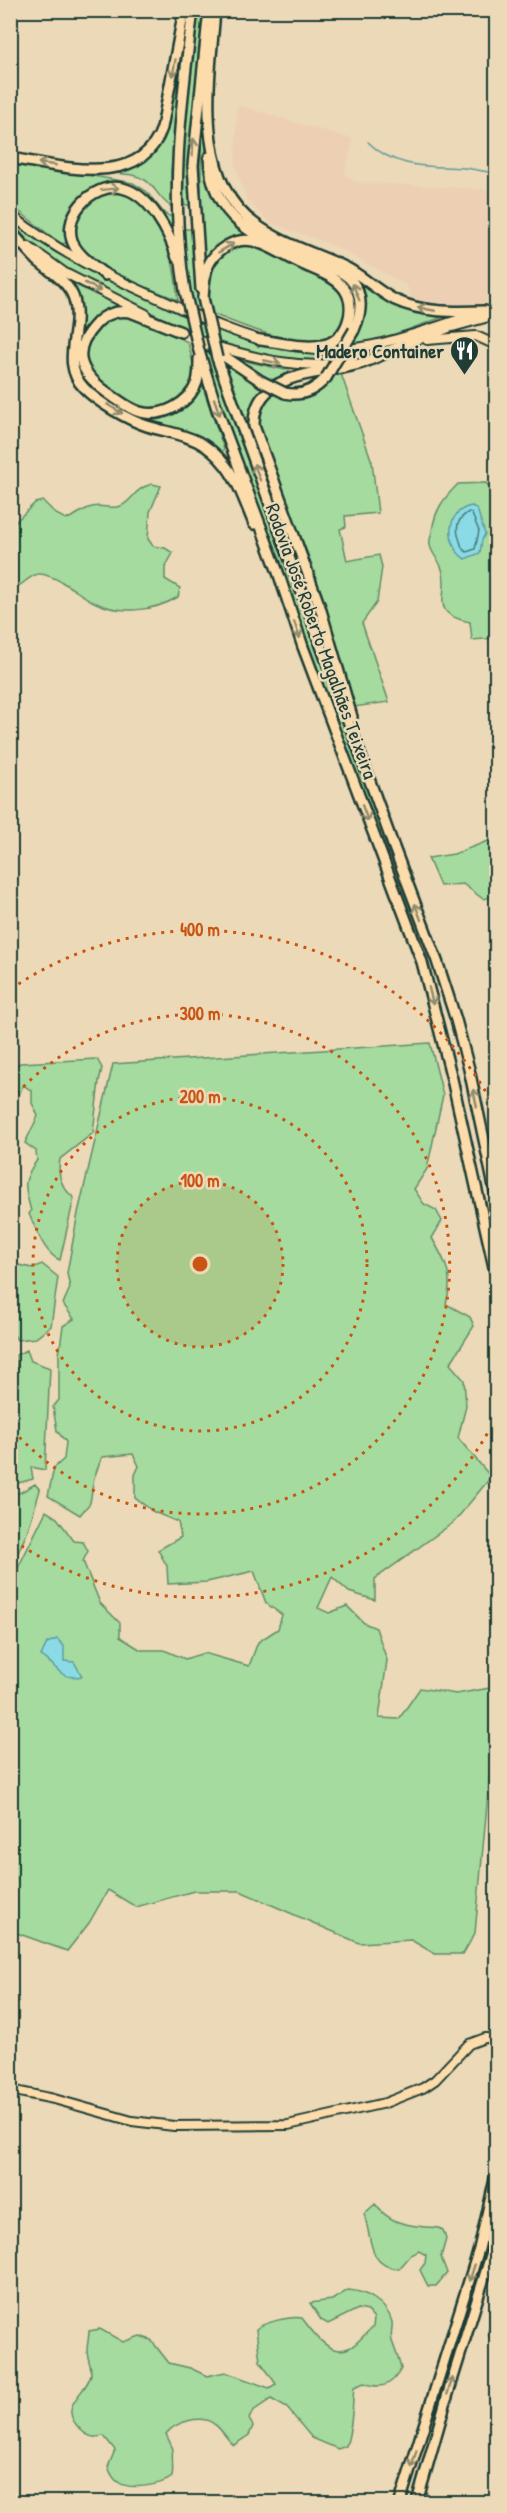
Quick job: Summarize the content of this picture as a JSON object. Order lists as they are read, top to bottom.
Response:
{
  "streets": {
    "highway": ["Rodovia José Roberto Magalhães Teixeira"]
  },
  "places": {
    "restaurant": ["Madero Container"]
  },
  "rings": [
    "400 m",
    "300 m",
    "200 m",
    "100 m"
  ]
}
